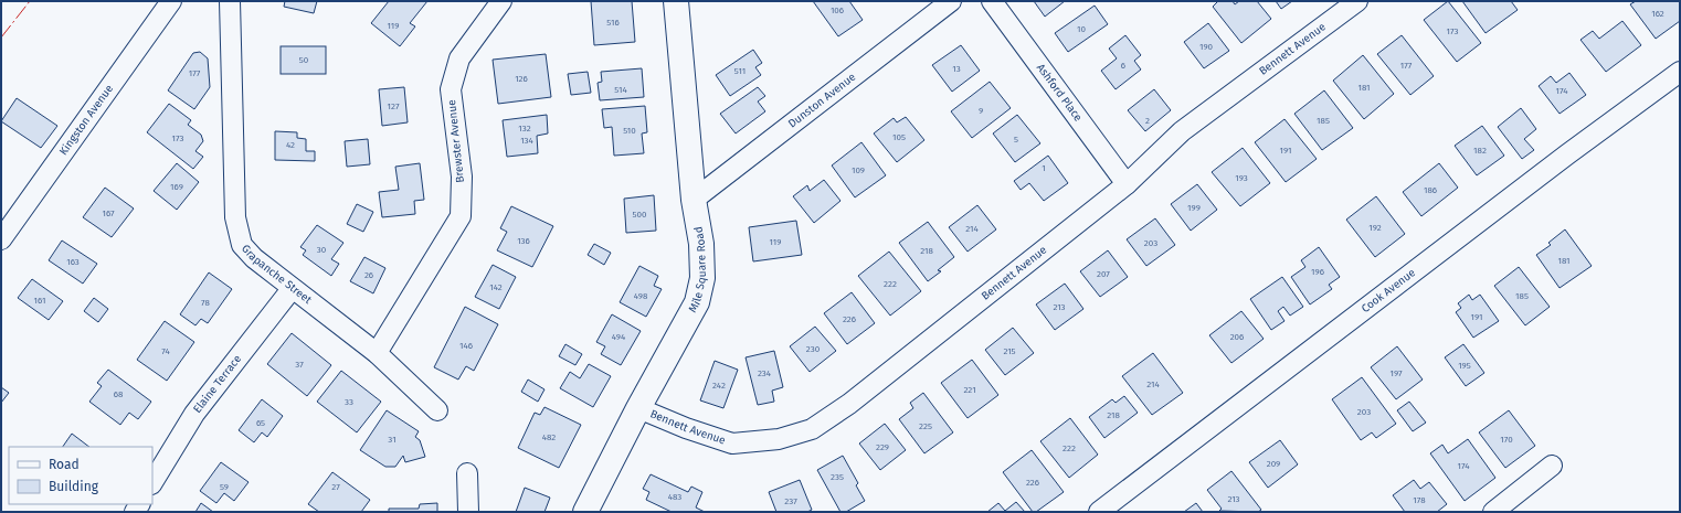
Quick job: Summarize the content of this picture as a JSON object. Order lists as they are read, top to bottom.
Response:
{
  "streets": {
    "street": [
      "Bennett Avenue",
      "Ashford Place",
      "Dunston Avenue",
      "Kingston Avenue",
      "Brewster Avenue",
      "Mile Square Road",
      "Grapanche Street",
      "Cook Avenue",
      "Elaine Terrace"
    ]
  },
  "crossings": [
    ["Bennett Avenue", "Ashford Place"],
    ["Bennett Avenue", "Mile Square Road"],
    ["Dunston Avenue", "Mile Square Road"],
    ["Brewster Avenue", "Grapanche Street"],
    ["Grapanche Street", "Elaine Terrace"]
  ],
  "house_numbers": [
    "106",
    "162",
    "516",
    "119",
    "10",
    "173",
    "190",
    "50",
    "6",
    "177",
    "13",
    "511",
    "177",
    "126",
    "181",
    "514",
    "174",
    "127",
    "9",
    "2",
    "185",
    "132",
    "510",
    "105",
    "173",
    "5",
    "134",
    "42",
    "191",
    "182",
    "1",
    "109",
    "193",
    "169",
    "186",
    "199",
    "167",
    "500",
    "192",
    "214",
    "136",
    "119",
    "203",
    "30",
    "218",
    "181",
    "163",
    "196",
    "207",
    "26",
    "222",
    "142",
    "498",
    "185",
    "161",
    "78",
    "213",
    "191",
    "226",
    "494",
    "206",
    "146",
    "230",
    "74",
    "215",
    "37",
    "195",
    "234",
    "197",
    "214",
    "242",
    "221",
    "68",
    "33",
    "203",
    "218",
    "65",
    "225",
    "482",
    "31",
    "170",
    "229",
    "222",
    "209",
    "174",
    "235",
    "226",
    "59",
    "27",
    "483",
    "213",
    "178",
    "237"
  ],
  "legend": ["Road", "Building"]
}
